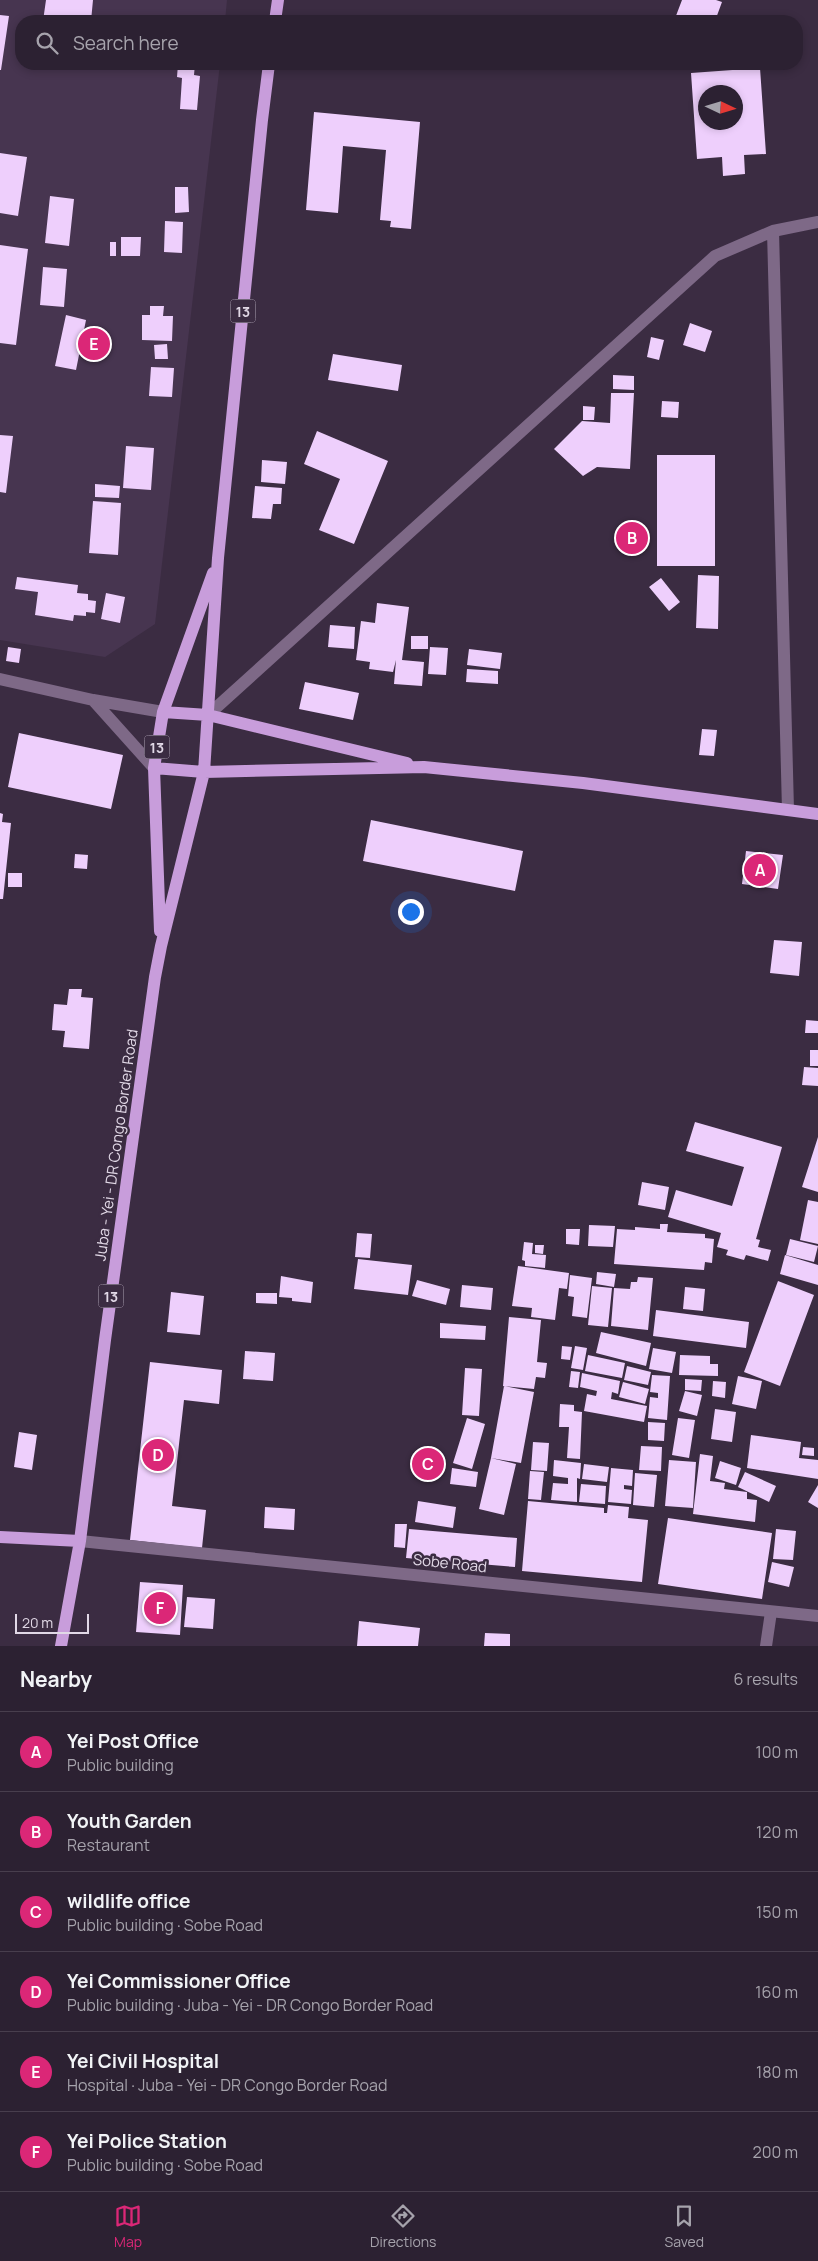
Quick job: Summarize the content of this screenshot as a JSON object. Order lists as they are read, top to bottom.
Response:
{
  "streets": {
    "main road": ["13", "Juba - Yei - DR Congo Border Road"],
    "street": ["Sobe Road"]
  },
  "crossings": [
    ["Juba - Yei - DR Congo Border Road", "Sobe Road"]
  ],
  "scale_bar": "20 m",
  "north": "right",
  "page": {
    "search": "Search here",
    "pins": [
      "E",
      "B",
      "A",
      "D",
      "C",
      "F"
    ],
    "scale": "20 m",
    "heading": ["Nearby", "6 results"],
    "list": [
      {
        "mark": "A",
        "name": "Yei Post Office",
        "note": "Public building",
        "value": "100 m"
      },
      {
        "mark": "B",
        "name": "Youth Garden",
        "note": "Restaurant",
        "value": "120 m"
      },
      {
        "mark": "C",
        "name": "wildlife office",
        "note": "Public building · Sobe Road",
        "value": "150 m"
      },
      {
        "mark": "D",
        "name": "Yei Commissioner Office",
        "note": "Public building · Juba - Yei - DR Congo Border Road",
        "value": "160 m"
      },
      {
        "mark": "E",
        "name": "Yei Civil Hospital",
        "note": "Hospital · Juba - Yei - DR Congo Border Road",
        "value": "180 m"
      },
      {
        "mark": "F",
        "name": "Yei Police Station",
        "note": "Public building · Sobe Road",
        "value": "200 m"
      }
    ],
    "nav": ["Map", "Directions", "Saved"]
  }
}
